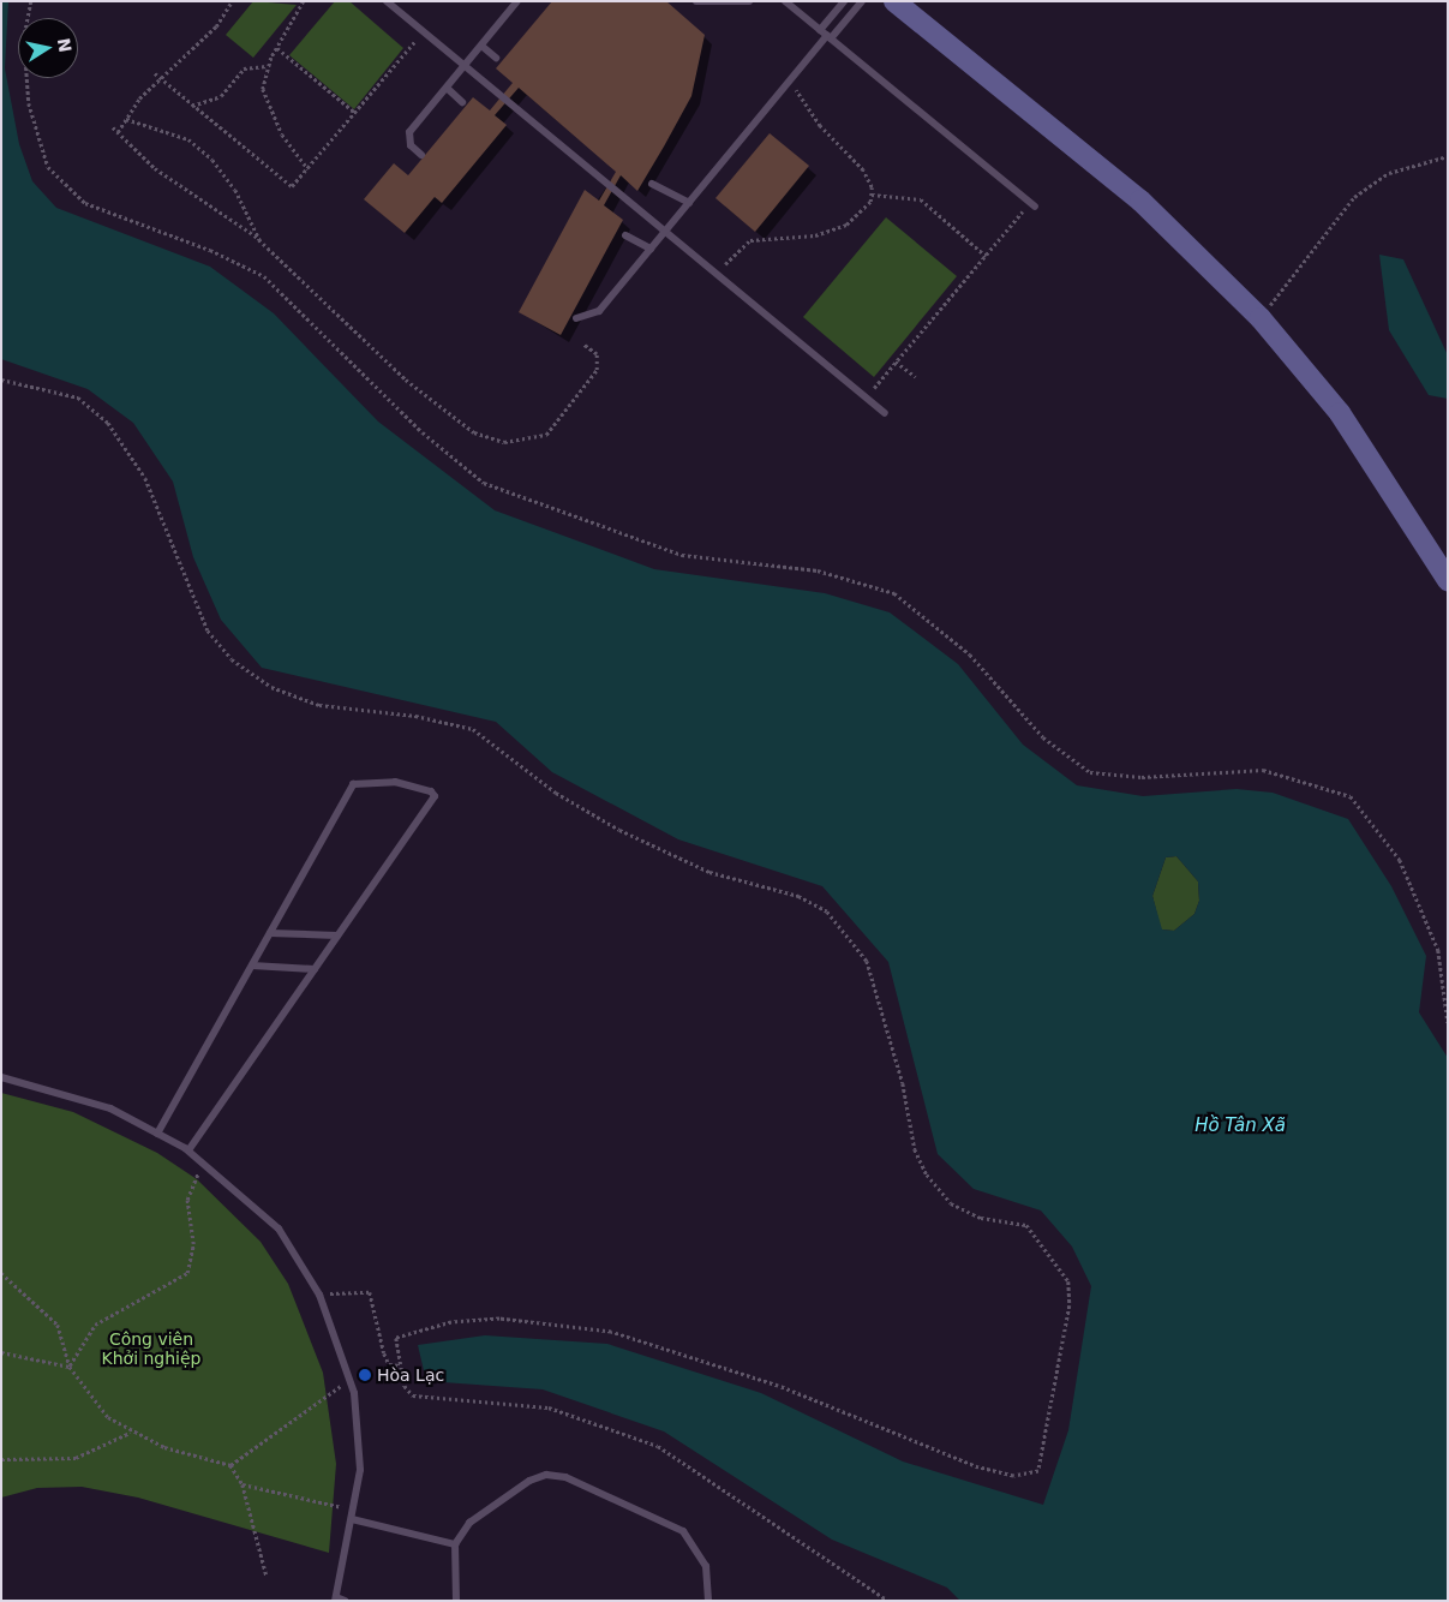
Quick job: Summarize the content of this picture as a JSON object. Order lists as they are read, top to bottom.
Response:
{
  "water": ["Hồ Tân Xã"],
  "parks": ["Công viên Khởi nghiệp"],
  "places": ["Hòa Lạc"],
  "north": "right"
}
